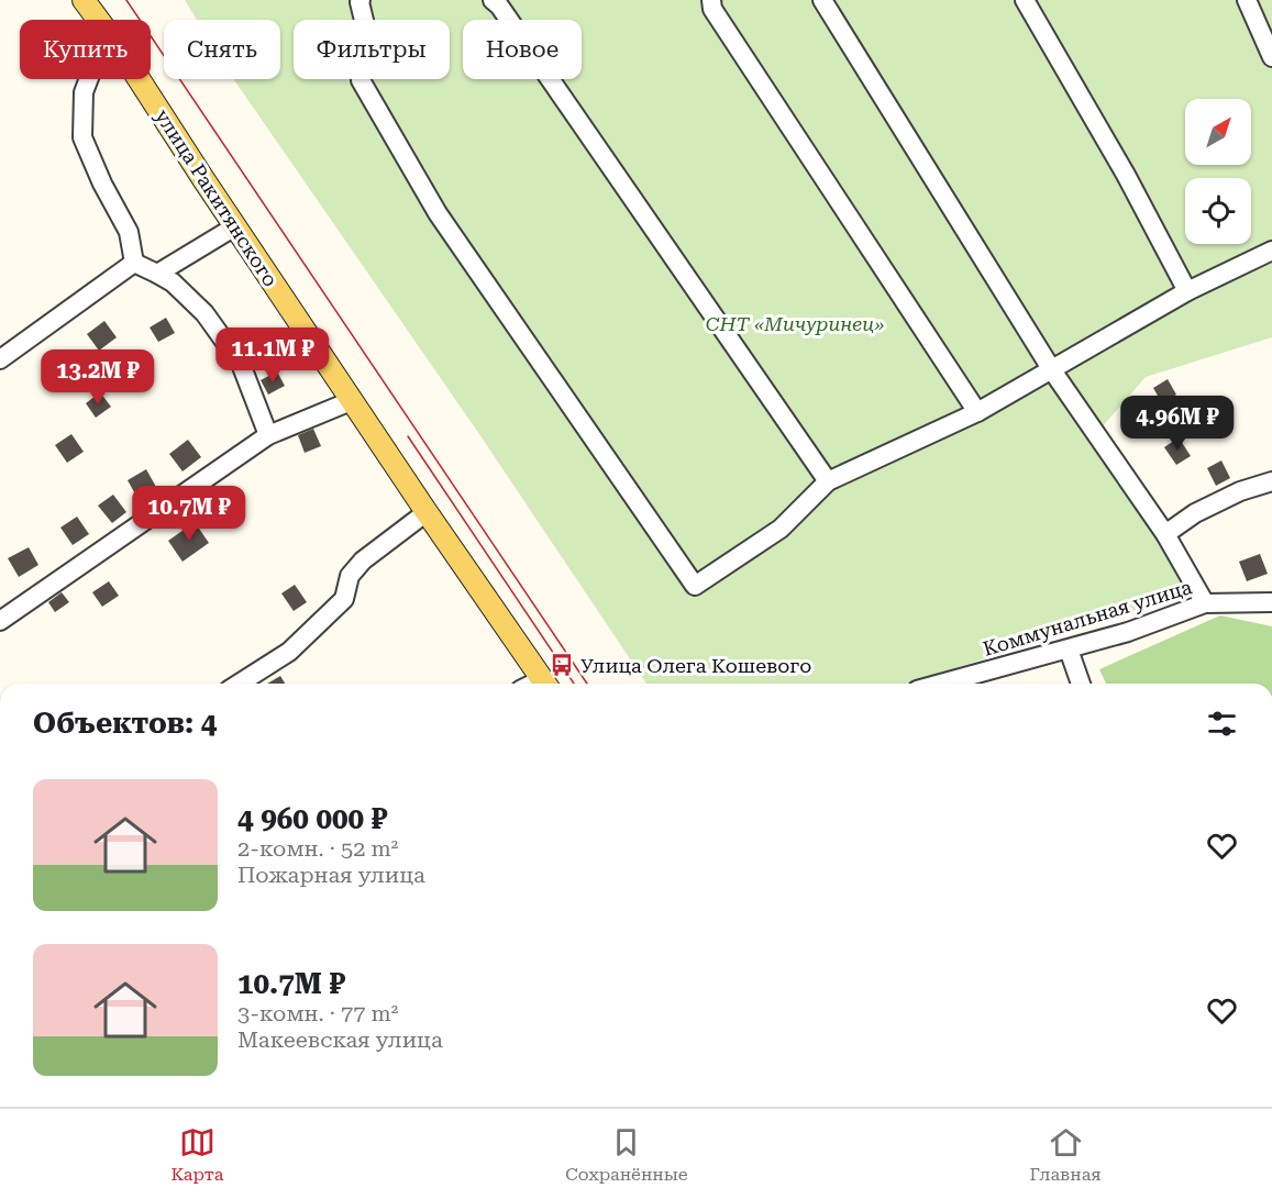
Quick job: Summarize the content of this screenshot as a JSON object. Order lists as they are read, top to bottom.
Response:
{
  "streets": {
    "main road": ["улица Ракитянского"],
    "street": ["Коммунальная улица"]
  },
  "parks": ["СНТ «Мичуринец»"],
  "places": {
    "bus stop": ["Улица Олега Кошевого"]
  },
  "north": "top right",
  "page": {
    "chip": [
      "Купить",
      "Снять",
      "Фильтры",
      "Новое"
    ],
    "price": [
      "11.1M ₽",
      "13.2M ₽",
      "4.96M ₽",
      "10.7M ₽"
    ],
    "heading": "Объектов: 4",
    "list": [
      {
        "name": "4 960 000 ₽",
        "note": "2-комн. · 52 m² · Пожарная улица"
      },
      {
        "name": "10.7M ₽",
        "note": "3-комн. · 77 m² · Макеевская улица"
      }
    ],
    "tabs": ["Карта", "Сохранённые", "Главная"]
  }
}
